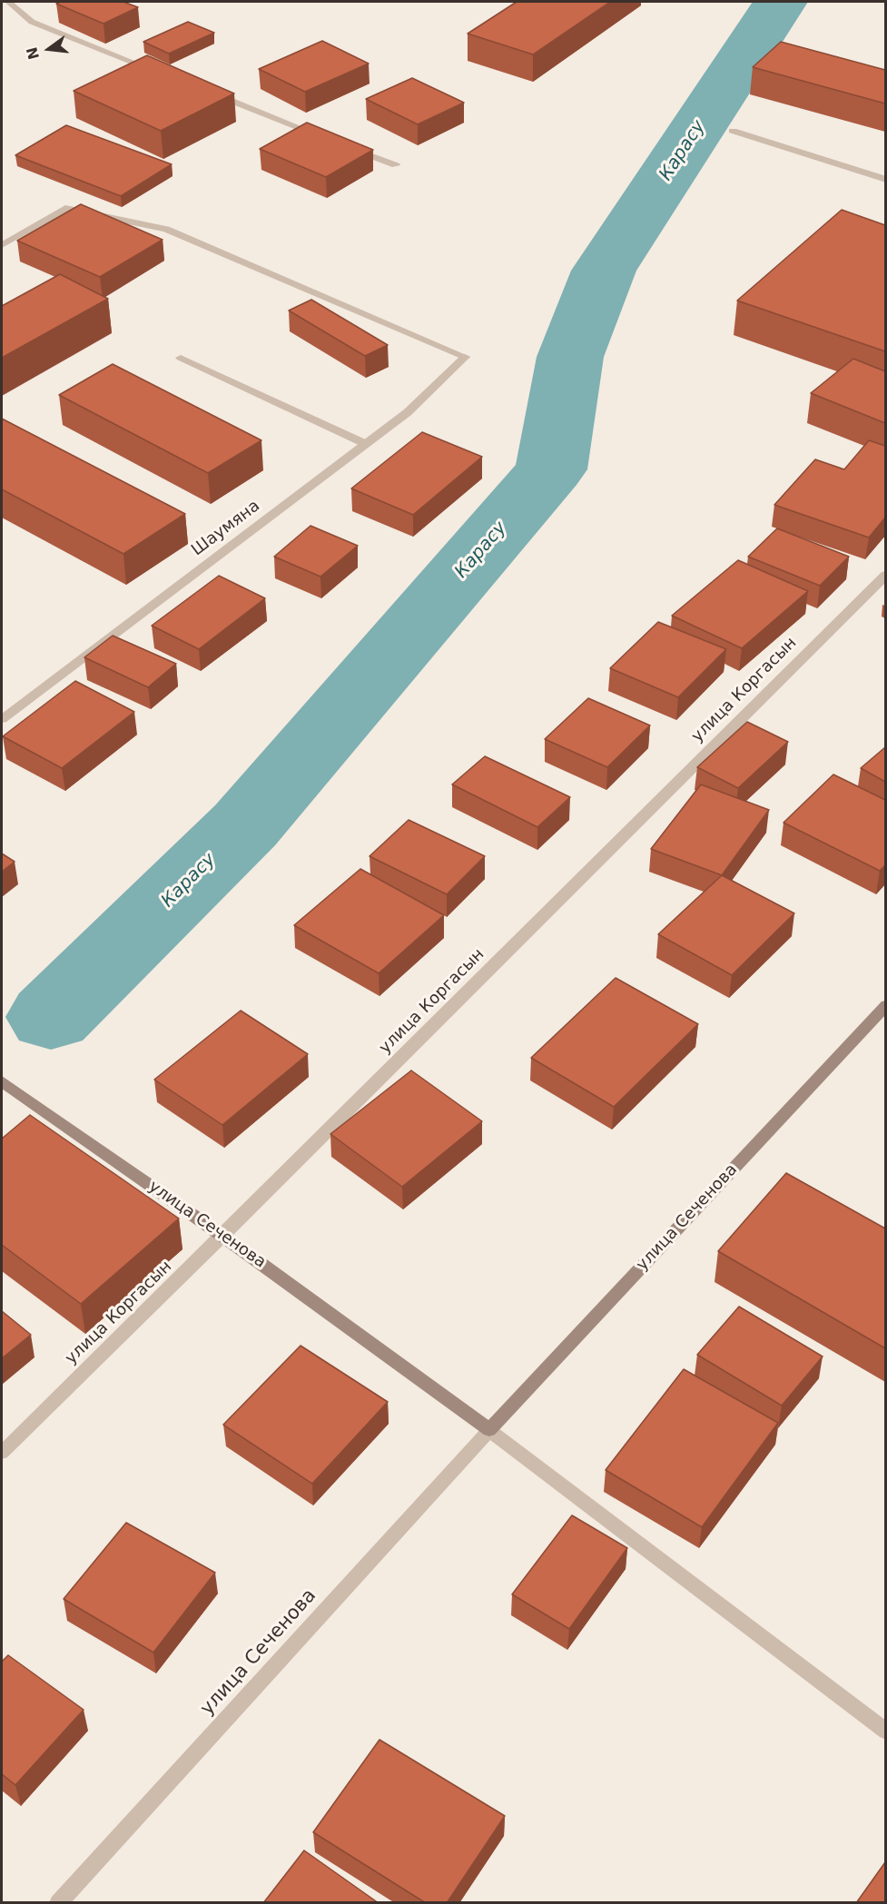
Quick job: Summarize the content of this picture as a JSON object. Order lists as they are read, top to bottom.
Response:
{
  "streets": {
    "street": ["Шаумяна", "улица Коргасын", "улица Сеченова"]
  },
  "crossings": [
    ["улица Коргасын", "улица Сеченова"]
  ],
  "water": ["Карасу"],
  "north": "left"
}
